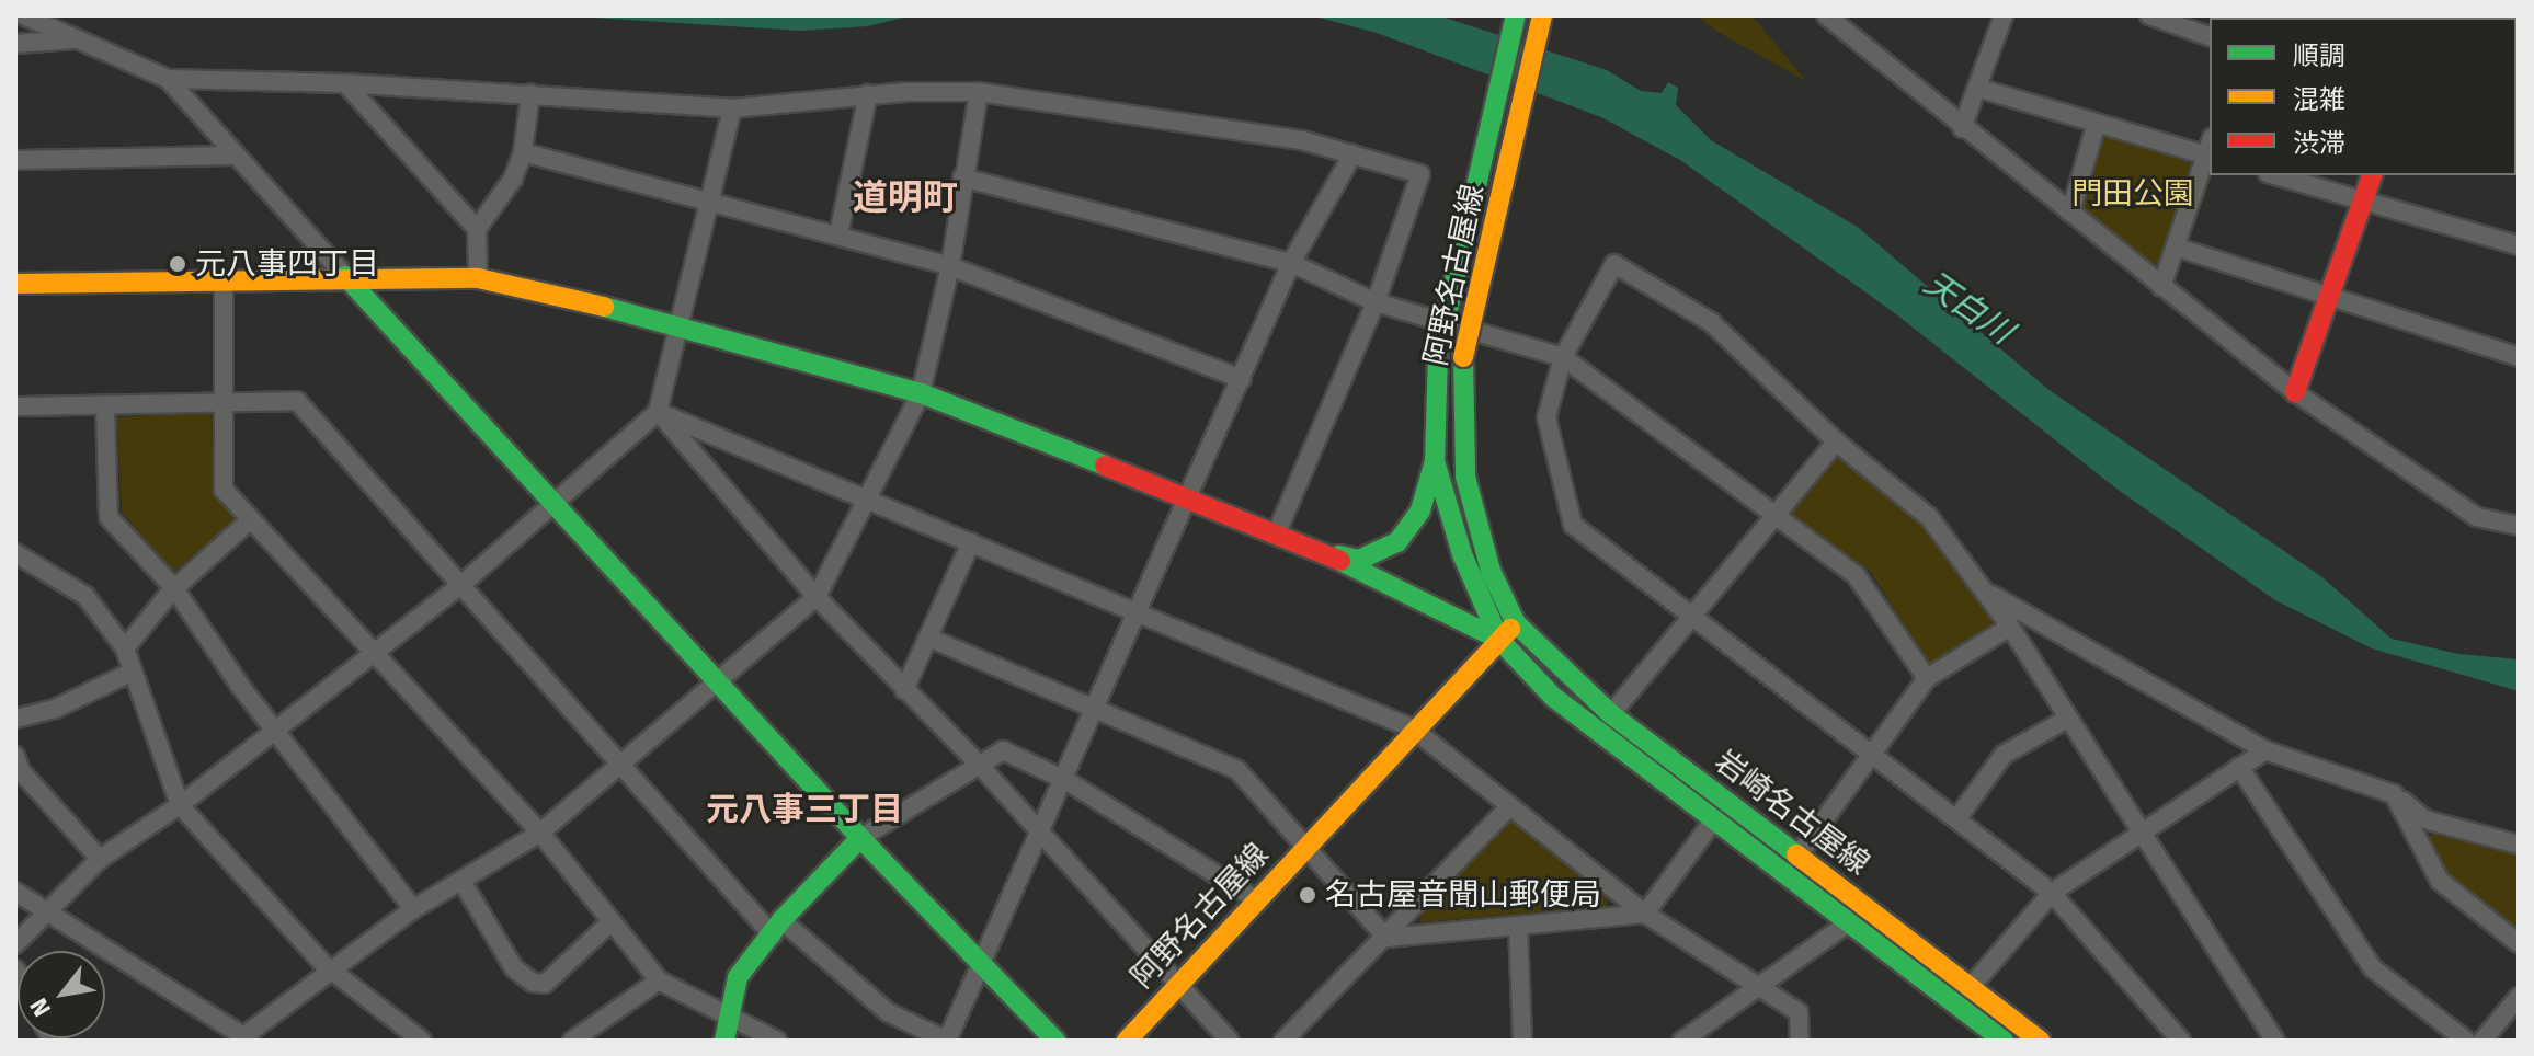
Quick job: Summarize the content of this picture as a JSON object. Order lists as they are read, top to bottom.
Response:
{
  "streets": {
    "street": ["阿野名古屋線", "岩崎名古屋線"]
  },
  "crossings": [
    ["阿野名古屋線", "岩崎名古屋線"]
  ],
  "districts": ["道明町", "元八事三丁目"],
  "water": ["天白川"],
  "parks": ["門田公園"],
  "places": ["元八事四丁目", "名古屋音聞山郵便局"],
  "legend": ["順調", "混雑", "渋滞"],
  "north": "bottom left"
}
